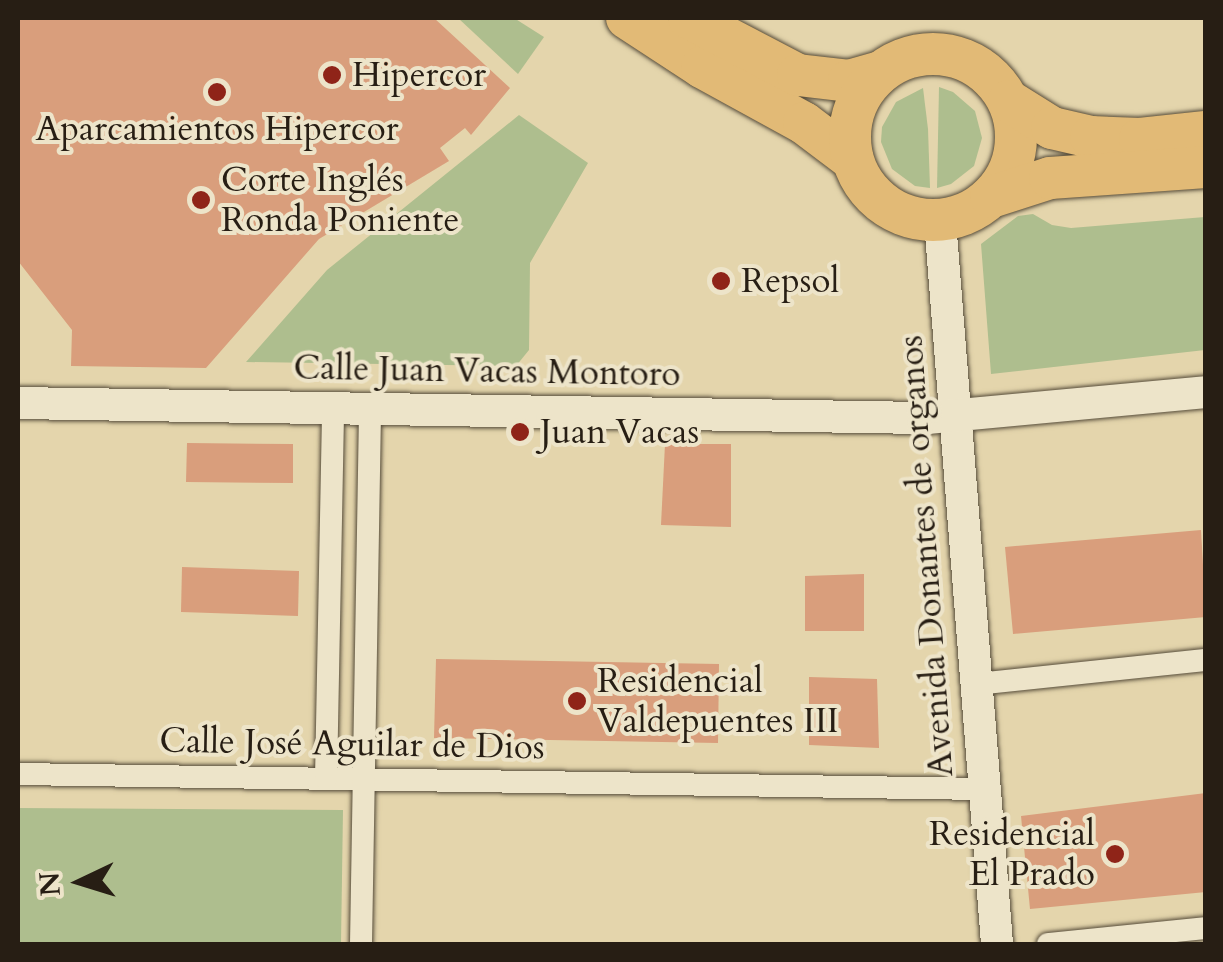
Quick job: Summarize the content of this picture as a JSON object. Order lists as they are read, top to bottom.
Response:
{
  "streets": {
    "street": ["Calle Juan Vacas Montoro", "Avenida Donantes de organos", "Calle José Aguilar de Dios"]
  },
  "crossings": [
    ["Calle Juan Vacas Montoro", "Avenida Donantes de organos"],
    ["Avenida Donantes de organos", "Calle José Aguilar de Dios"]
  ],
  "places": [
    "Hipercor",
    "Aparcamientos Hipercor",
    "Corte Inglés Ronda Poniente",
    "Repsol",
    "Juan Vacas",
    "Residencial Valdepuentes III",
    "Residencial El Prado"
  ],
  "north": "left"
}
